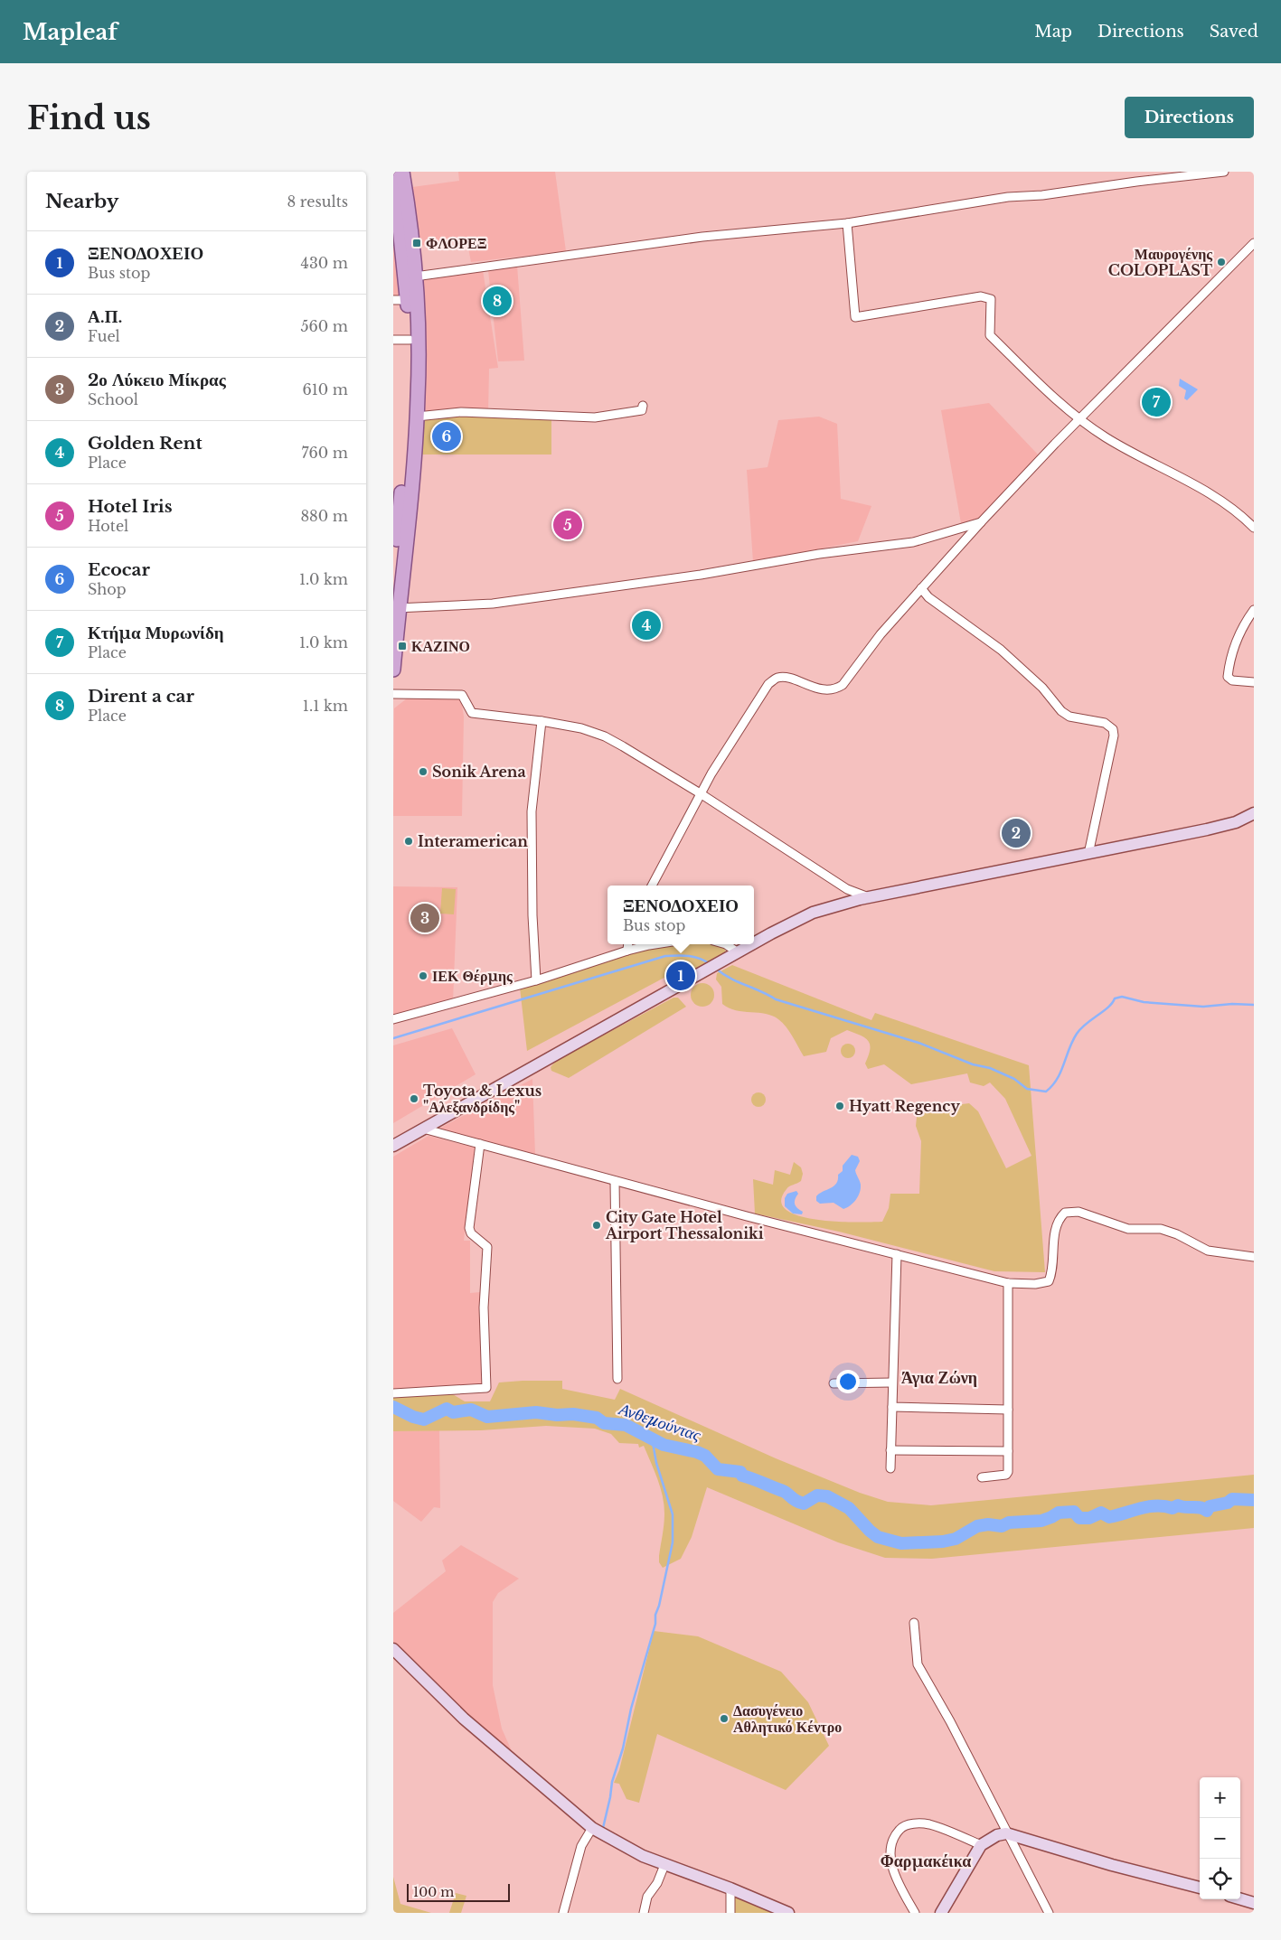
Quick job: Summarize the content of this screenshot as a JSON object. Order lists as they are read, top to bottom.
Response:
{
  "districts": ["Άγια Ζώνη", "Φαρμακέικα"],
  "water": ["Ανθεμούντας"],
  "places": {
    "transit": ["ΦΛΟΡΕΞ", "ΚΑΖΙΝΟ"],
    "other": [
      "Μαυρογένης COLOPLAST",
      "Sonik Arena",
      "Interamerican",
      "ΙΕΚ Θέρμης",
      "Toyota & Lexus \"Αλεξανδρίδης\"",
      "Hyatt Regency",
      "City Gate Hotel Airport Thessaloniki",
      "Δασυγένειο Αθλητικό Κέντρο"
    ]
  },
  "scale_bar": "100 m",
  "page": {
    "header": "Mapleaf",
    "nav": ["Map", "Directions", "Saved"],
    "buttons": "Directions",
    "title": "Find us",
    "heading": ["Nearby", "8 results"],
    "list": [
      {
        "mark": "1",
        "name": "ΞΕΝΟΔΟΧΕΙΟ",
        "note": "Bus stop",
        "value": "430 m"
      },
      {
        "mark": "2",
        "name": "Α.Π.",
        "note": "Fuel",
        "value": "560 m"
      },
      {
        "mark": "3",
        "name": "2ο Λύκειο Μίκρας",
        "note": "School",
        "value": "610 m"
      },
      {
        "mark": "4",
        "name": "Golden Rent",
        "note": "Place",
        "value": "760 m"
      },
      {
        "mark": "5",
        "name": "Hotel Iris",
        "note": "Hotel",
        "value": "880 m"
      },
      {
        "mark": "6",
        "name": "Ecocar",
        "note": "Shop",
        "value": "1.0 km"
      },
      {
        "mark": "7",
        "name": "Κτήμα Μυρωνίδη",
        "note": "Place",
        "value": "1.0 km"
      },
      {
        "mark": "8",
        "name": "Dirent a car",
        "note": "Place",
        "value": "1.1 km"
      }
    ],
    "pins": [
      "8",
      "7",
      "6",
      "5",
      "4",
      "2",
      "3",
      "1"
    ],
    "popup": ["ΞΕΝΟΔΟΧΕΙΟ", "Bus stop"],
    "map_buttons": ["+", "−"],
    "scale": "100 m"
  }
}
